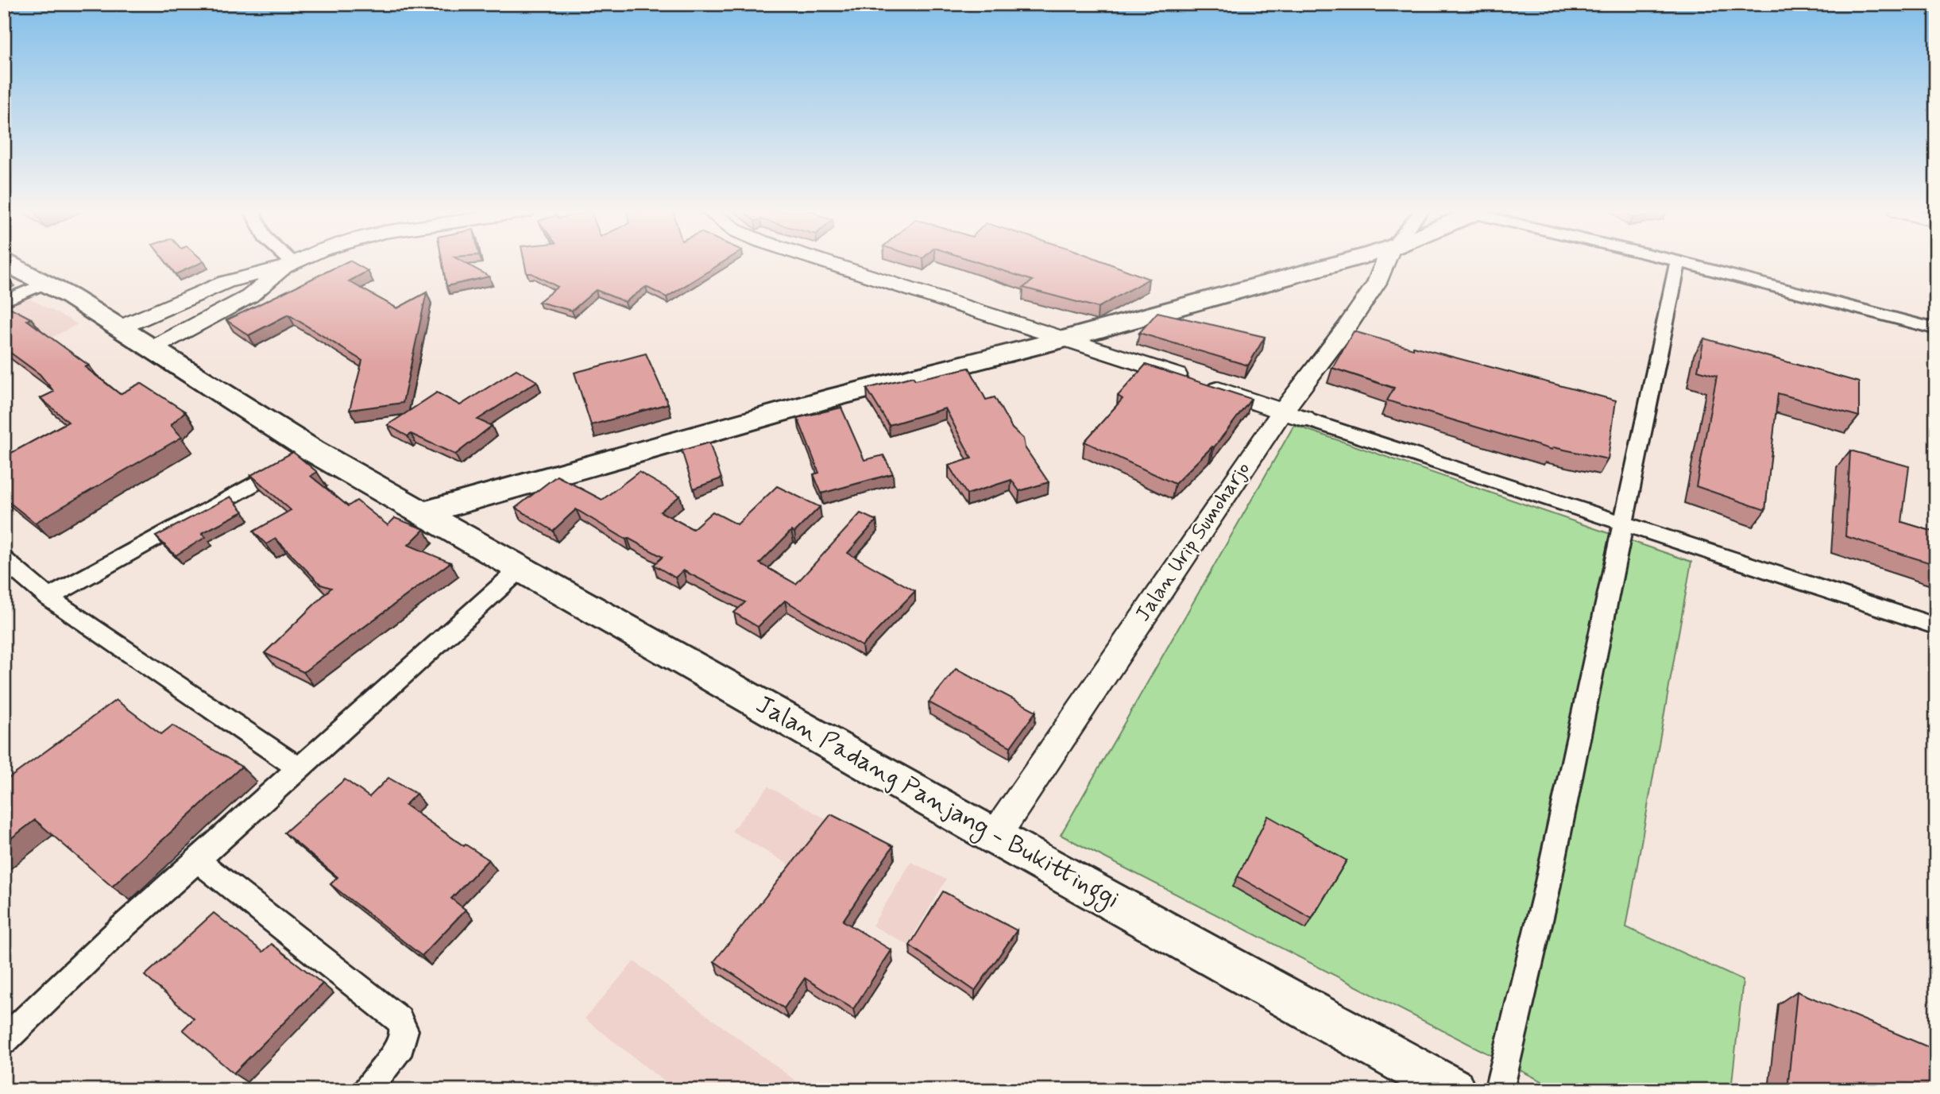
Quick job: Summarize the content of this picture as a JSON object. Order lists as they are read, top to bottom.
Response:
{
  "streets": {
    "main road": ["Jalan Padang Panjang - Bukittinggi"],
    "street": ["Jalan Urip Sumoharjo"]
  },
  "crossings": [
    ["Jalan Urip Sumoharjo", "Jalan Padang Panjang - Bukittinggi"]
  ]
}
